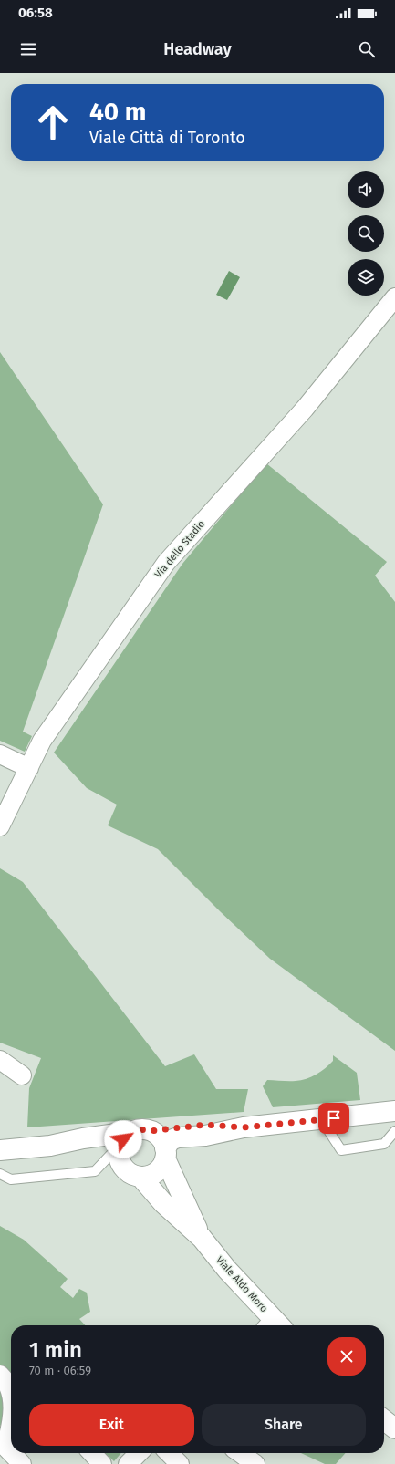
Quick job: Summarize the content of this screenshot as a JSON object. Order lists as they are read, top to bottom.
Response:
{
  "streets": {
    "street": ["Via dello Stadio", "Viale Aldo Moro"]
  },
  "page": {
    "status": "06:58",
    "header": "Headway",
    "turn": ["40 m", "Viale Città di Toronto"],
    "heading": ["1 min", "70 m · 06:59"],
    "buttons": ["Exit", "Share"]
  }
}
